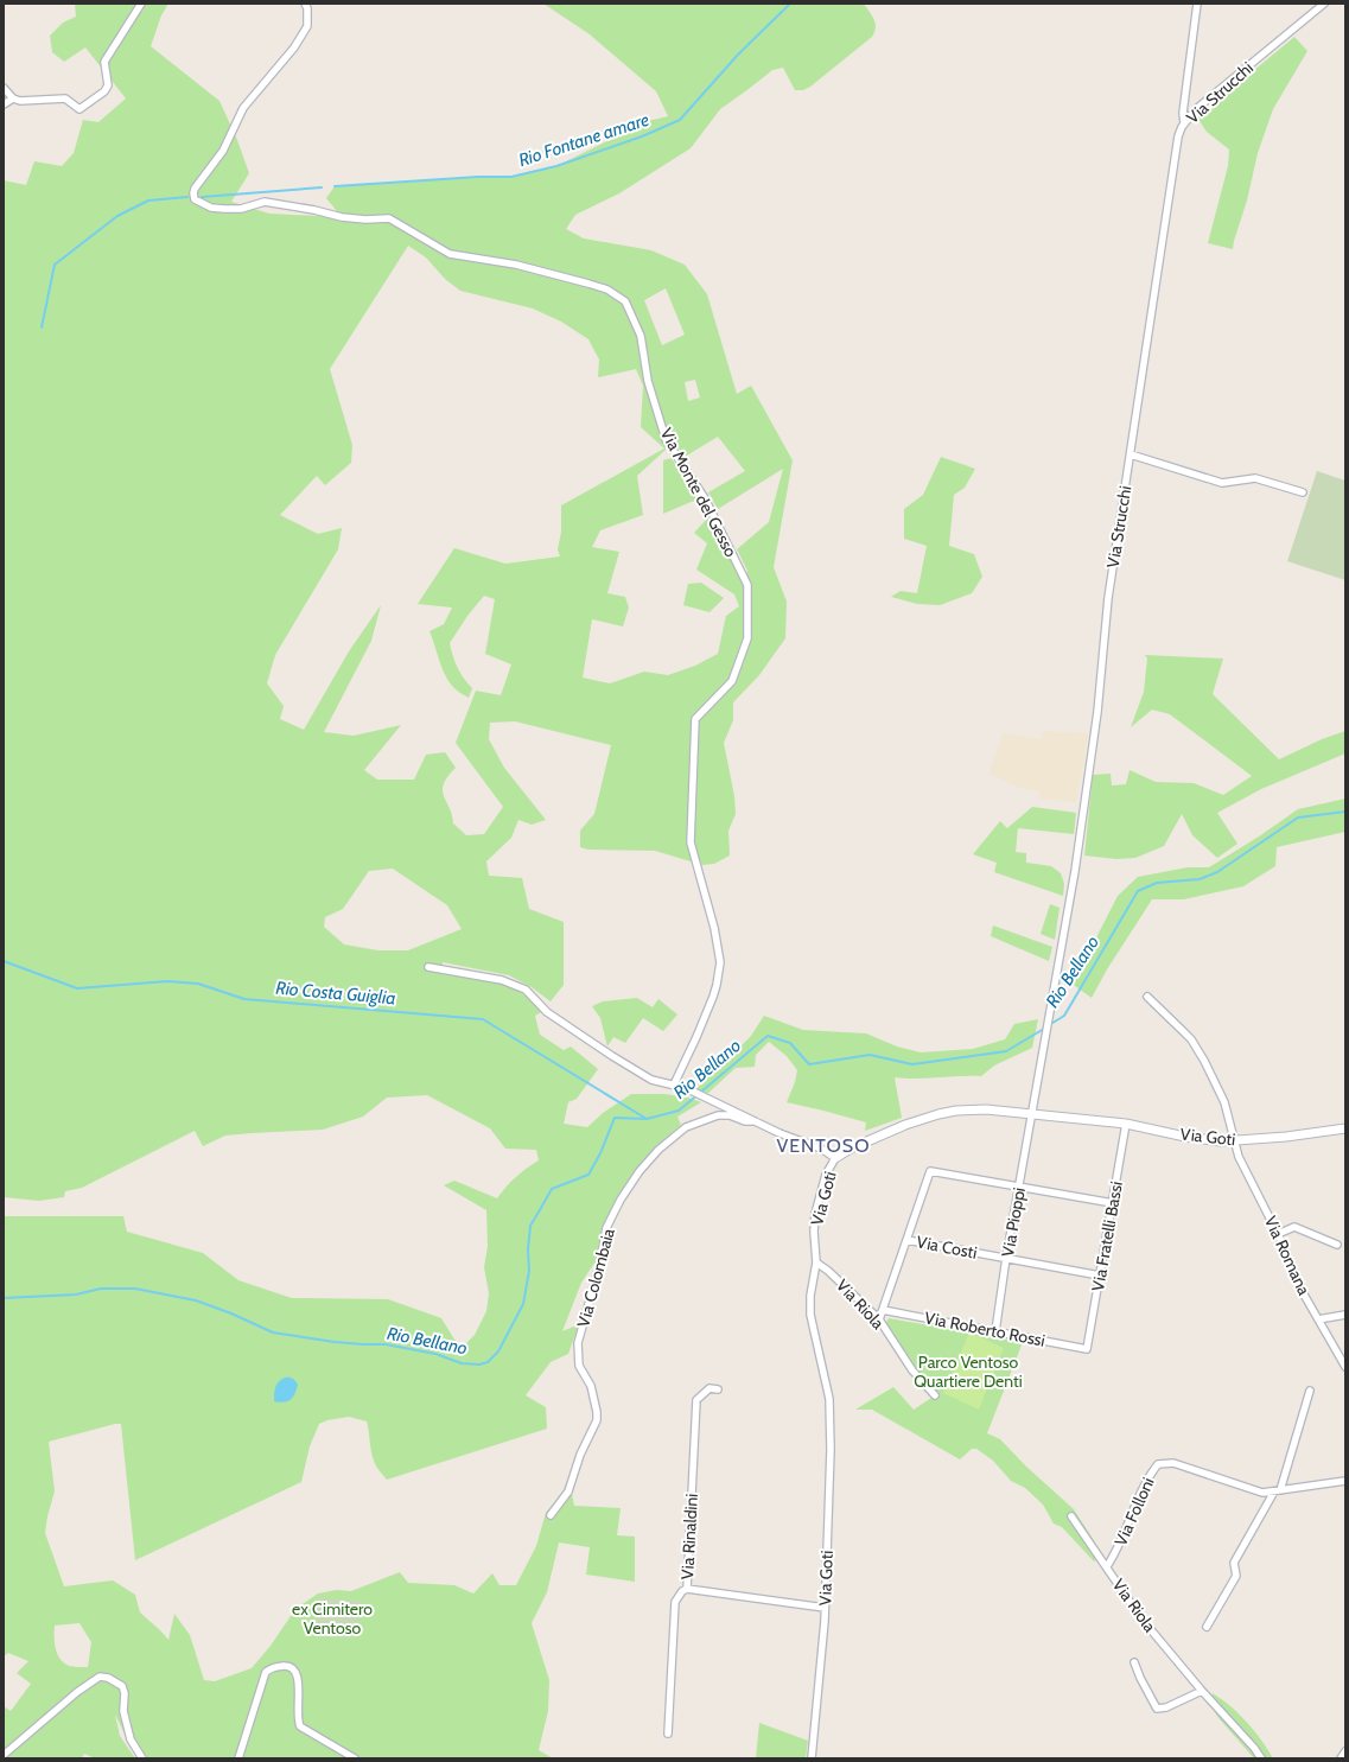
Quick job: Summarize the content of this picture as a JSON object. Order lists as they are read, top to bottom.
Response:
{
  "streets": {
    "street": [
      "Via Strucchi",
      "Via Monte del Gesso",
      "Via Goti",
      "Via Pioppi",
      "Via Fratelli Bassi",
      "Via Costi",
      "Via Romana",
      "Via Colombaia",
      "Via Riola",
      "Via Roberto Rossi",
      "Via Folloni",
      "Via Rinaldini"
    ]
  },
  "crossings": [
    ["Via Strucchi", "Via Goti"],
    ["Via Strucchi", "Via Pioppi"],
    ["Via Monte del Gesso", "Via Colombaia"],
    ["Via Goti", "Via Pioppi"],
    ["Via Goti", "Via Fratelli Bassi"],
    ["Via Goti", "Via Romana"],
    ["Via Goti", "Via Colombaia"],
    ["Via Goti", "Via Riola"],
    ["Via Goti", "Via Rinaldini"],
    ["Via Pioppi", "Via Costi"],
    ["Via Pioppi", "Via Roberto Rossi"],
    ["Via Fratelli Bassi", "Via Costi"],
    ["Via Fratelli Bassi", "Via Roberto Rossi"],
    ["Via Riola", "Via Folloni"]
  ],
  "districts": ["VENTOSO"],
  "water": ["Rio Fontane amare", "Rio Bellano", "Rio Costa Guiglia"],
  "parks": ["Parco Ventoso Quartiere Denti", "ex Cimitero Ventoso"]
}
